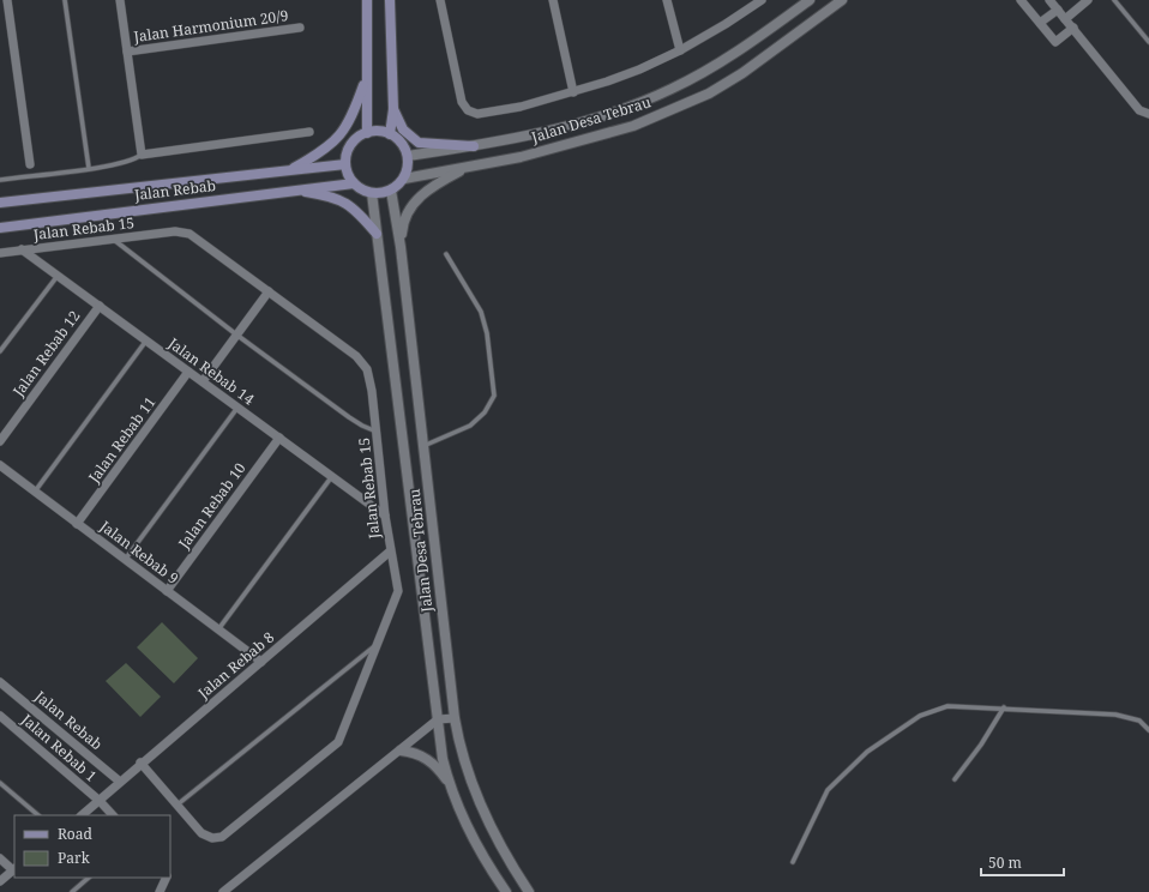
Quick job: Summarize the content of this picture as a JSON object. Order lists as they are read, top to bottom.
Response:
{
  "streets": {
    "main road": ["Jalan Rebab"],
    "street": [
      "Jalan Harmonium 20/9",
      "Jalan Desa Tebrau",
      "Jalan Rebab 15",
      "Jalan Rebab 12",
      "Jalan Rebab 14",
      "Jalan Rebab 11",
      "Jalan Rebab 10",
      "Jalan Rebab 9",
      "Jalan Rebab 8",
      "Jalan Rebab 1"
    ]
  },
  "crossings": [
    ["Jalan Desa Tebrau", "Jalan Rebab"],
    ["Jalan Rebab", "Jalan Rebab 8"],
    ["Jalan Rebab 15", "Jalan Rebab 14"],
    ["Jalan Rebab 15", "Jalan Rebab 8"],
    ["Jalan Rebab 12", "Jalan Rebab 14"],
    ["Jalan Rebab 14", "Jalan Rebab 11"],
    ["Jalan Rebab 14", "Jalan Rebab 10"],
    ["Jalan Rebab 11", "Jalan Rebab 9"],
    ["Jalan Rebab 10", "Jalan Rebab 9"],
    ["Jalan Rebab 9", "Jalan Rebab 8"],
    ["Jalan Rebab 8", "Jalan Rebab 1"]
  ],
  "legend": ["Road", "Park"],
  "scale_bar": "50 m"
}
